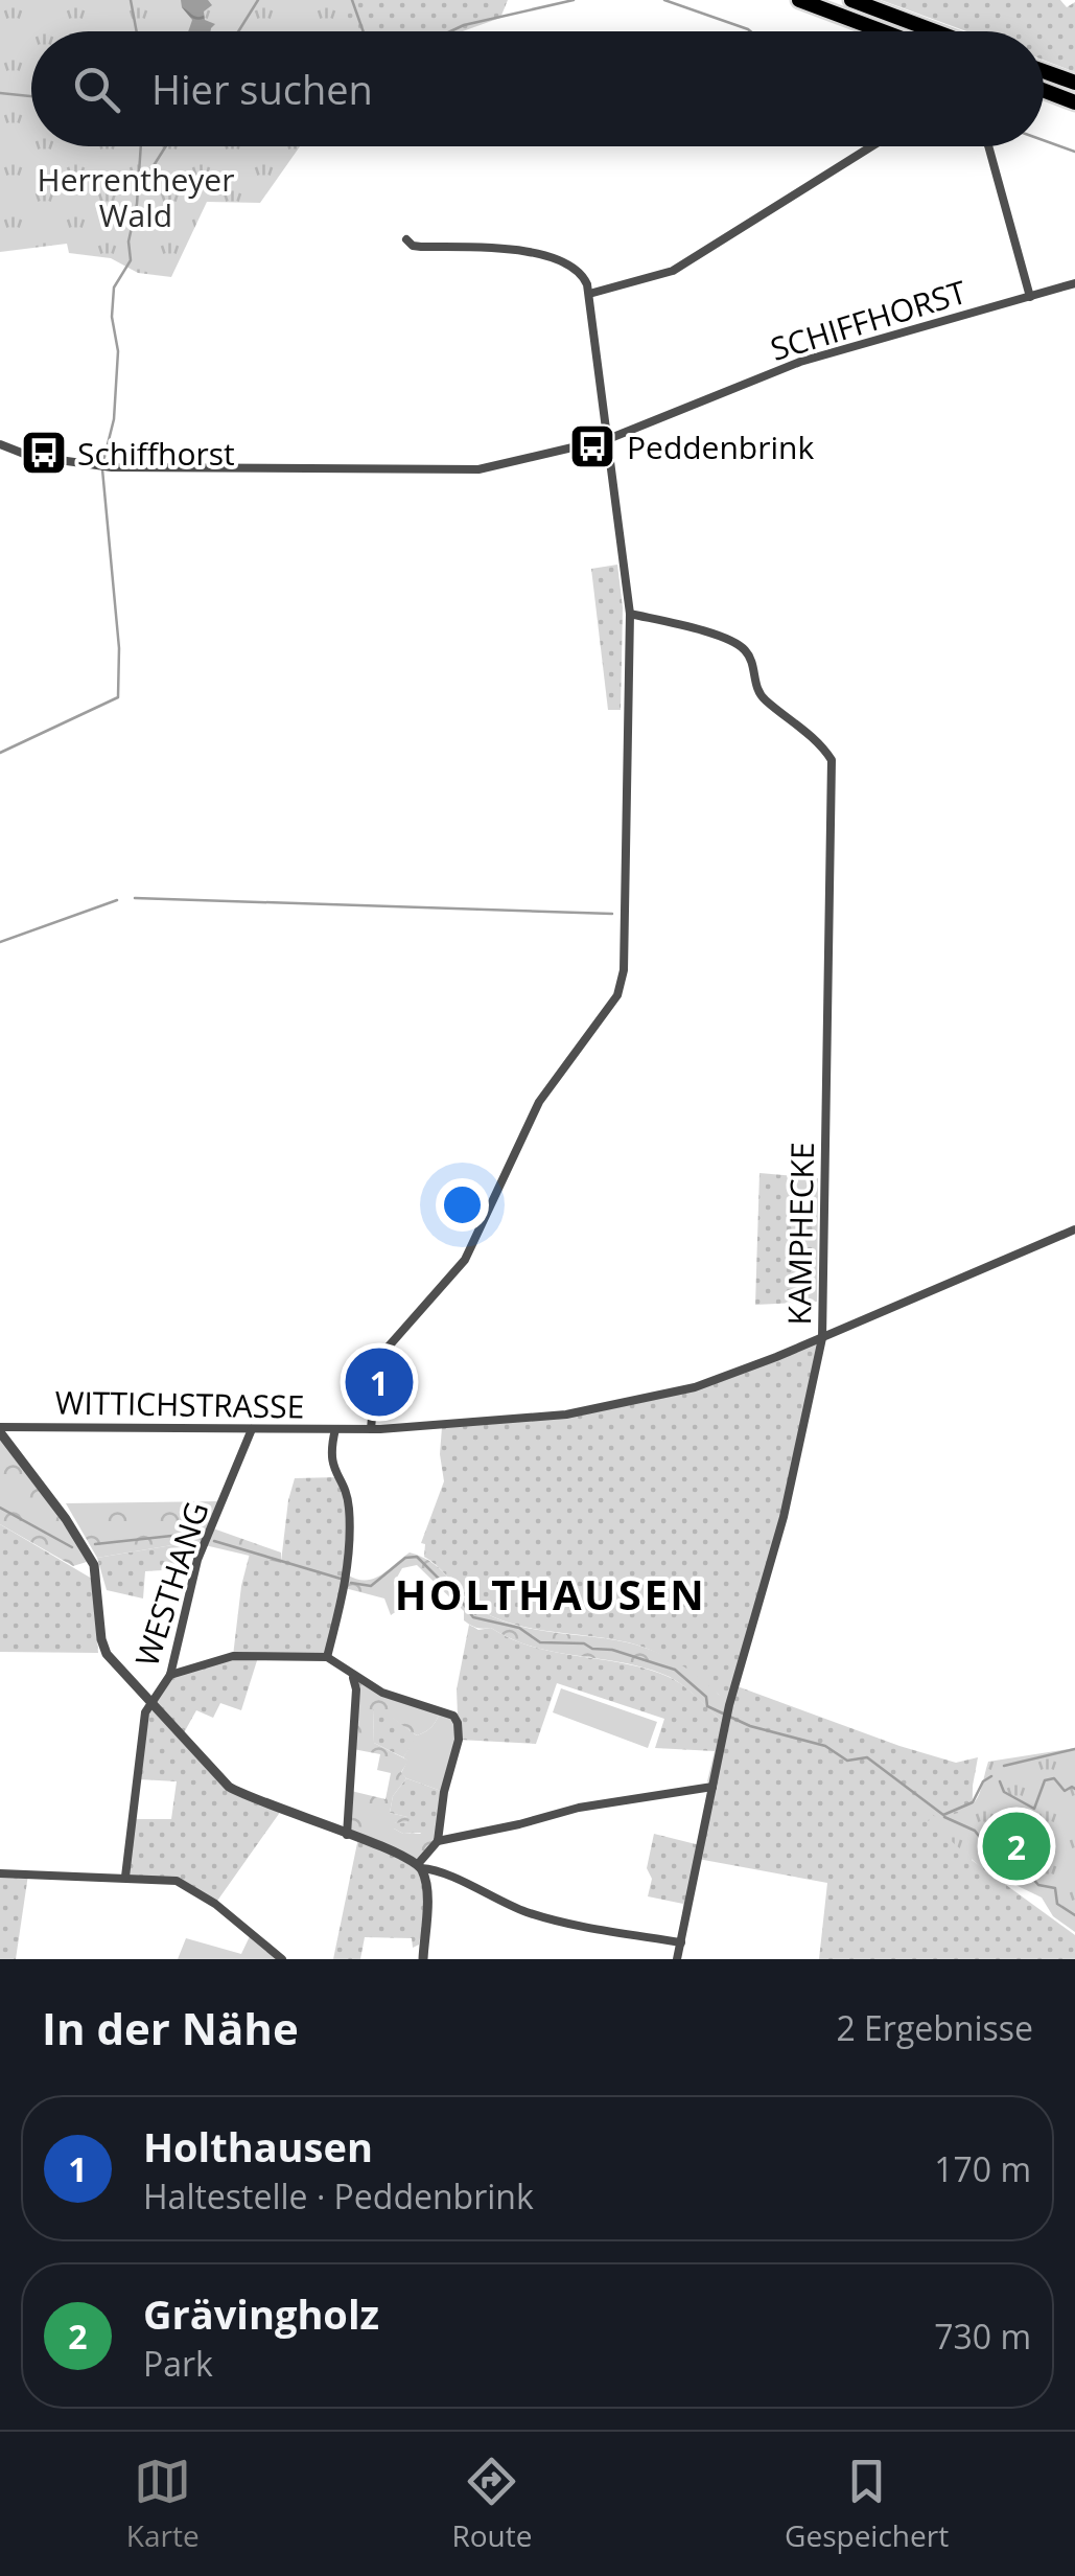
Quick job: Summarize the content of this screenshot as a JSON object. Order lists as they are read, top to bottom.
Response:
{
  "streets": {
    "street": [
      "SCHIFFHORST",
      "KAMPHECKE",
      "WITTICHSTRASSE",
      "WESTHANG"
    ]
  },
  "crossings": [
    ["KAMPHECKE", "WITTICHSTRASSE"],
    ["WITTICHSTRASSE", "WESTHANG"]
  ],
  "districts": ["HOLTHAUSEN"],
  "parks": ["Herrentheyer Wald"],
  "places": {
    "bus stop": ["Peddenbrink", "Schiffhorst"]
  },
  "page": {
    "search": "Hier suchen",
    "pins": ["1", "2"],
    "heading": ["In der Nähe", "2 Ergebnisse"],
    "list": [
      {
        "mark": "1",
        "name": "Holthausen",
        "note": "Haltestelle · Peddenbrink",
        "value": "170 m"
      },
      {
        "mark": "2",
        "name": "Grävingholz",
        "note": "Park",
        "value": "730 m"
      }
    ],
    "nav": ["Karte", "Route", "Gespeichert"]
  }
}
